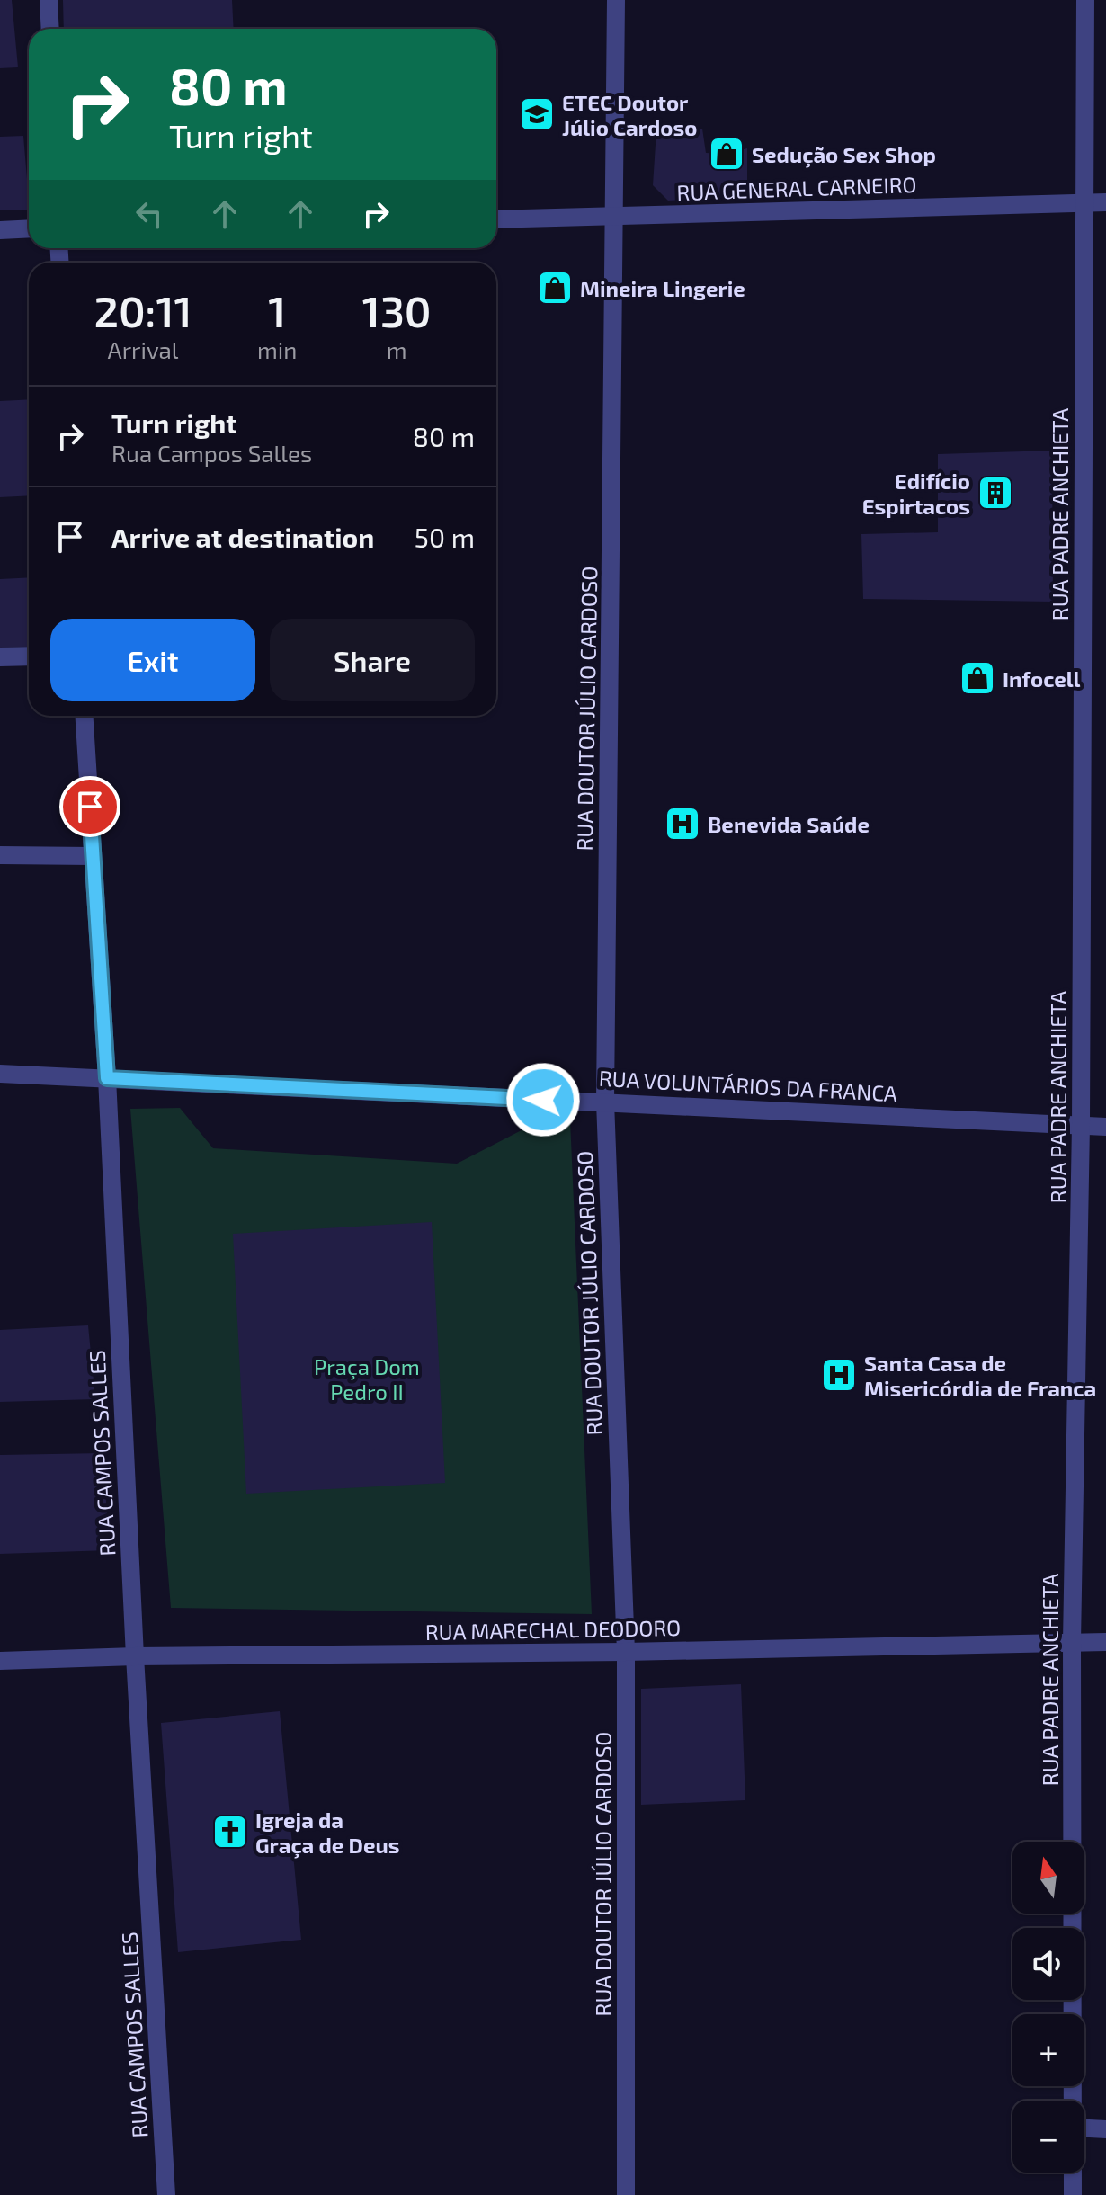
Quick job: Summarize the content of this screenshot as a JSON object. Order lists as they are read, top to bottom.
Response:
{
  "streets": {
    "street": [
      "RUA GENERAL CARNEIRO",
      "RUA PADRE ANCHIETA",
      "RUA DOUTOR JÚLIO CARDOSO",
      "RUA VOLUNTÁRIOS DA FRANCA",
      "RUA CAMPOS SALLES",
      "RUA MARECHAL DEODORO"
    ]
  },
  "crossings": [
    ["RUA GENERAL CARNEIRO", "RUA PADRE ANCHIETA"],
    ["RUA GENERAL CARNEIRO", "RUA DOUTOR JÚLIO CARDOSO"],
    ["RUA PADRE ANCHIETA", "RUA VOLUNTÁRIOS DA FRANCA"],
    ["RUA PADRE ANCHIETA", "RUA MARECHAL DEODORO"],
    ["RUA DOUTOR JÚLIO CARDOSO", "RUA VOLUNTÁRIOS DA FRANCA"],
    ["RUA DOUTOR JÚLIO CARDOSO", "RUA MARECHAL DEODORO"],
    ["RUA VOLUNTÁRIOS DA FRANCA", "RUA CAMPOS SALLES"],
    ["RUA CAMPOS SALLES", "RUA MARECHAL DEODORO"]
  ],
  "parks": ["Praça Dom Pedro II"],
  "places": {
    "school or university": ["ETEC Doutor Júlio Cardoso"],
    "shop": ["Sedução Sex Shop", "Mineira Lingerie", "Infocell"],
    "building": ["Edifício Espirtacos"],
    "hospital": ["Benevida Saúde", "Santa Casa de Misericórdia de Franca"],
    "church": ["Igreja da Graça de Deus"]
  },
  "north": "top",
  "page": {
    "turn": ["80 m", "Turn right"],
    "eta": [
      "20:11",
      "Arrival",
      "1",
      "min",
      "130",
      "m"
    ],
    "list": [
      {
        "name": "Turn right",
        "note": "Rua Campos Salles",
        "value": "80 m"
      },
      {
        "name": "Arrive at destination",
        "value": "50 m"
      }
    ],
    "buttons": ["Exit", "Share"],
    "map_buttons": ["+", "−"]
  }
}
